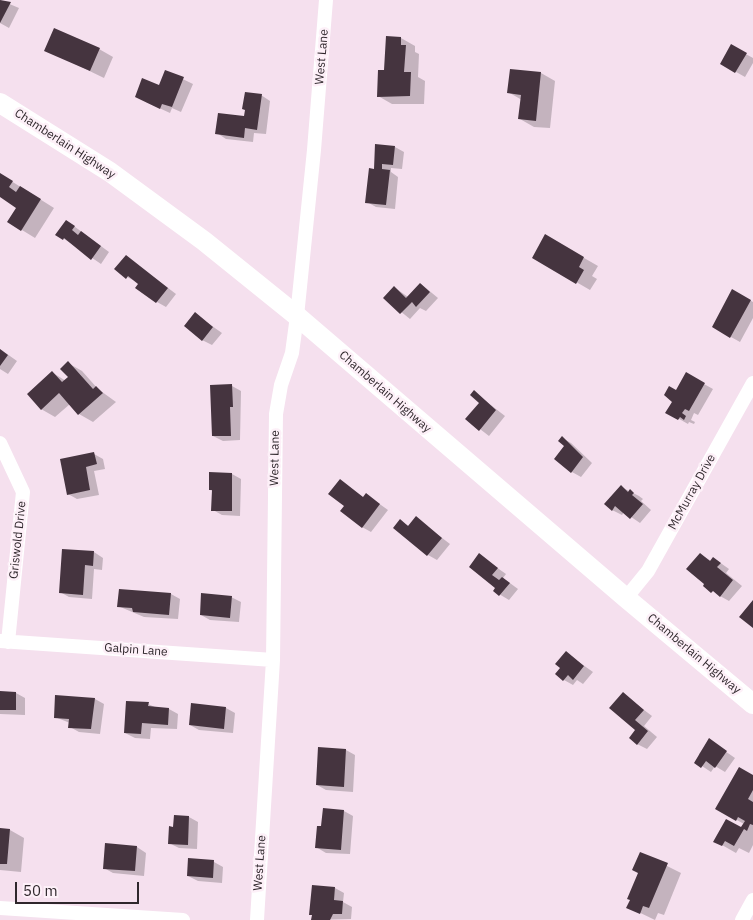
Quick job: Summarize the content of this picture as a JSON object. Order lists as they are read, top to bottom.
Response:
{
  "streets": {
    "main road": ["Chamberlain Highway"],
    "street": [
      "West Lane",
      "McMurray Drive",
      "Griswold Drive",
      "Galpin Lane"
    ]
  },
  "crossings": [
    ["West Lane", "Chamberlain Highway"],
    ["West Lane", "Galpin Lane"],
    ["Chamberlain Highway", "McMurray Drive"],
    ["Griswold Drive", "Galpin Lane"]
  ],
  "scale_bar": "50 m"
}
